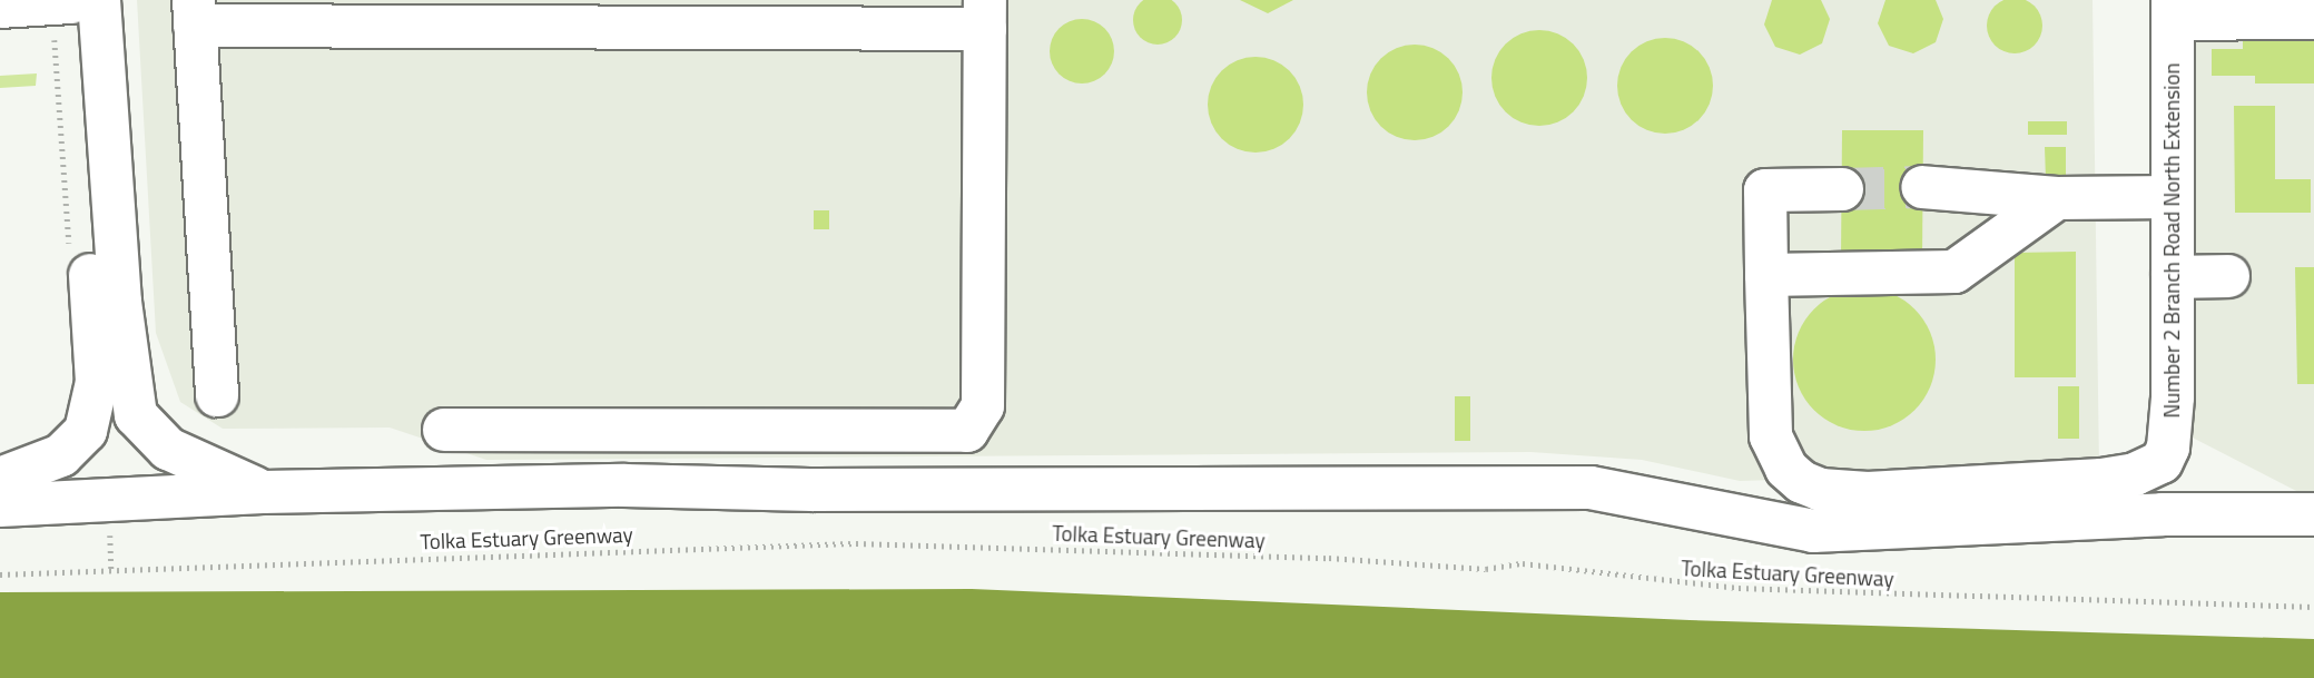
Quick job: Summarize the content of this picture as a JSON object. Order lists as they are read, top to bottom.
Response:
{
  "streets": {
    "street": ["Number 2 Branch Road North Extension"],
    "path": ["Tolka Estuary Greenway"]
  }
}
